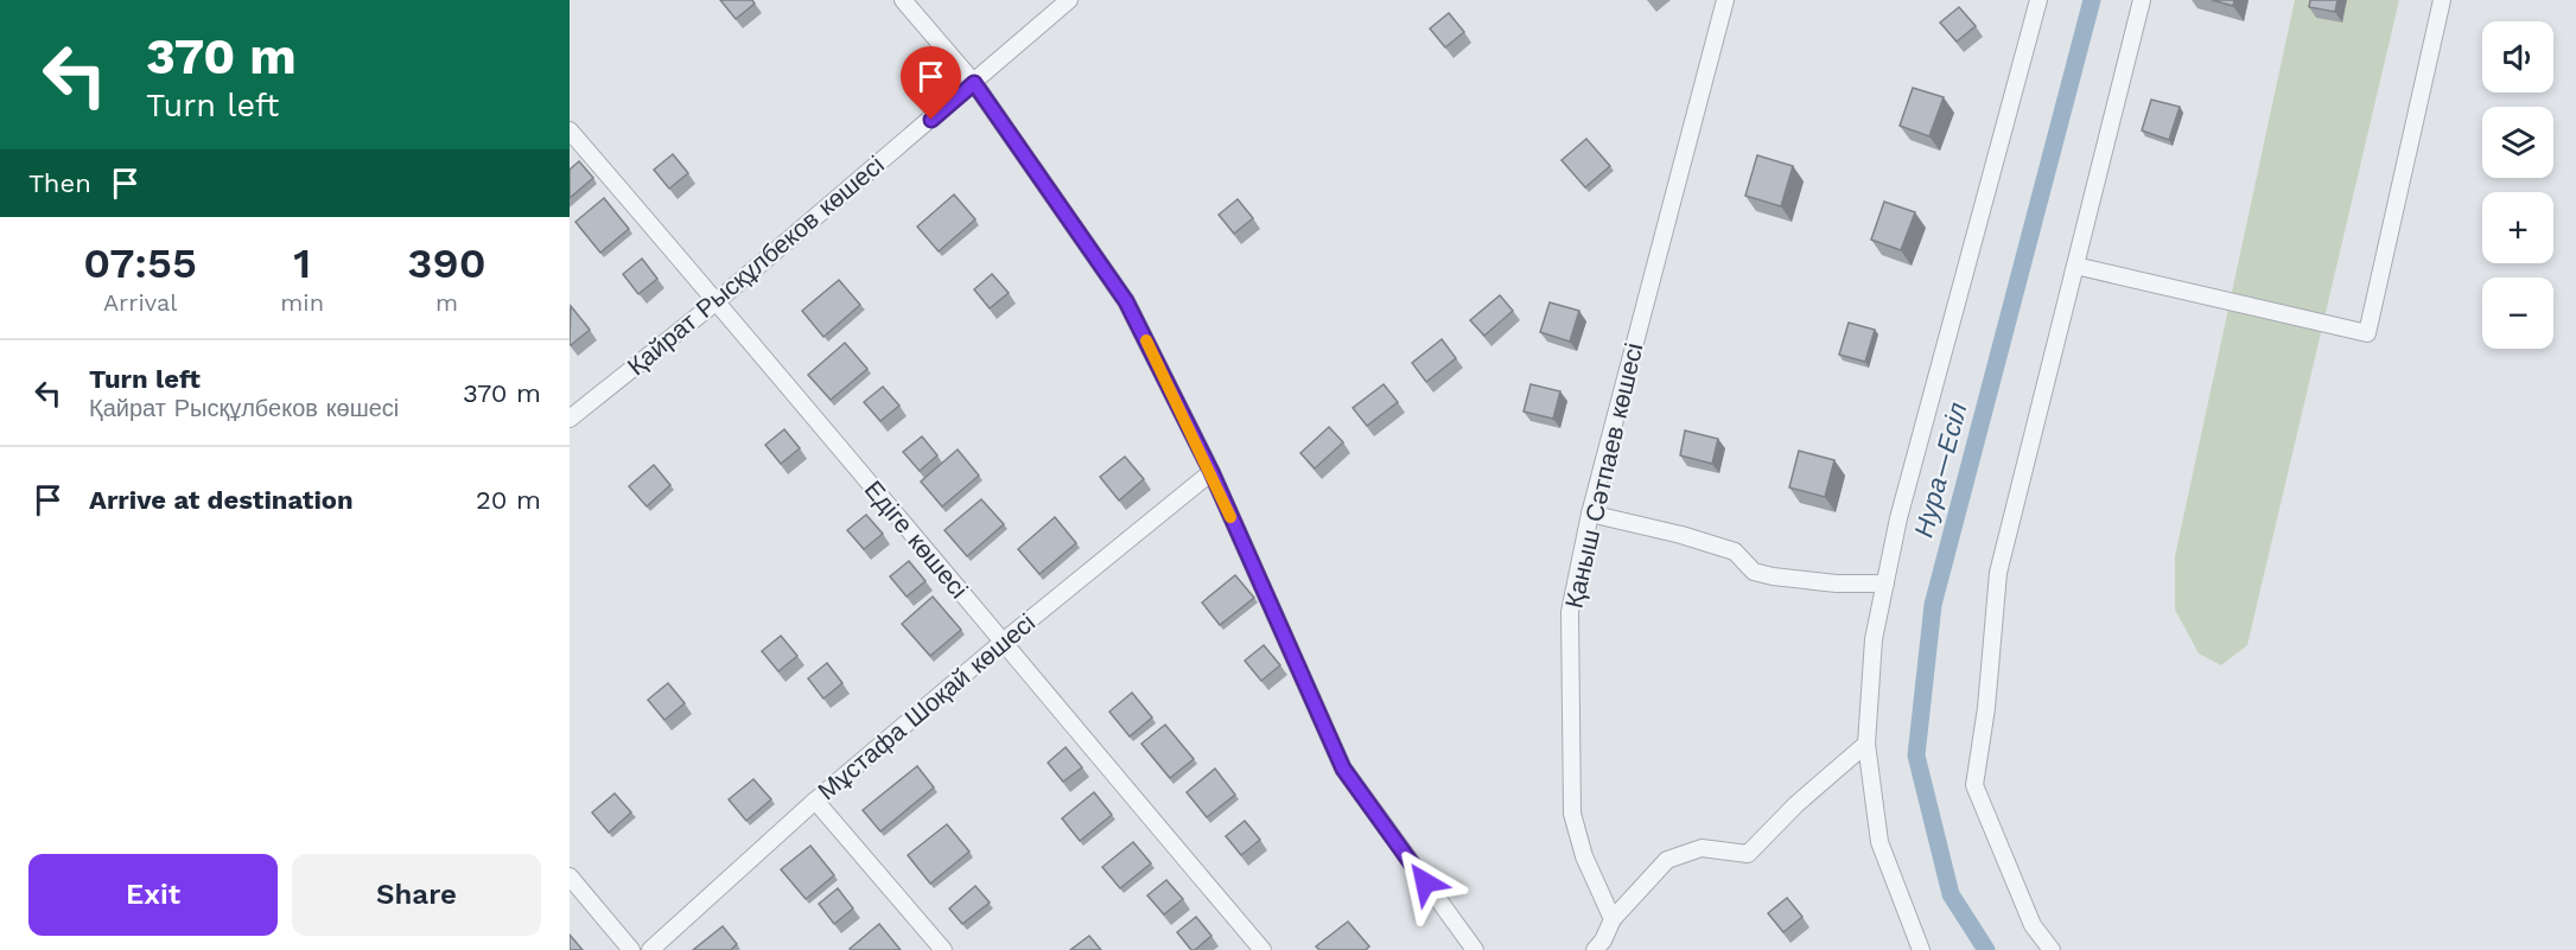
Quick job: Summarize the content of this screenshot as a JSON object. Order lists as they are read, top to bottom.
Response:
{
  "streets": {
    "street": [
      "Қайрат Рысқұлбеков көшесі",
      "Қаныш Сәтпаев көшесі",
      "Едіге көшесі",
      "Мұстафа Шоқай көшесі"
    ]
  },
  "crossings": [
    ["Қайрат Рысқұлбеков көшесі", "Едіге көшесі"],
    ["Едіге көшесі", "Мұстафа Шоқай көшесі"]
  ],
  "water": ["Нура—Есіл"],
  "page": {
    "turn": ["370 m", "Turn left"],
    "map_buttons": ["+", "−"],
    "then": "Then",
    "eta": [
      "07:55",
      "Arrival",
      "1",
      "min",
      "390",
      "m"
    ],
    "list": [
      {
        "name": "Turn left",
        "note": "Қайрат Рысқұлбеков көшесі",
        "value": "370 m"
      },
      {
        "name": "Arrive at destination",
        "value": "20 m"
      }
    ],
    "buttons": ["Exit", "Share"]
  }
}
